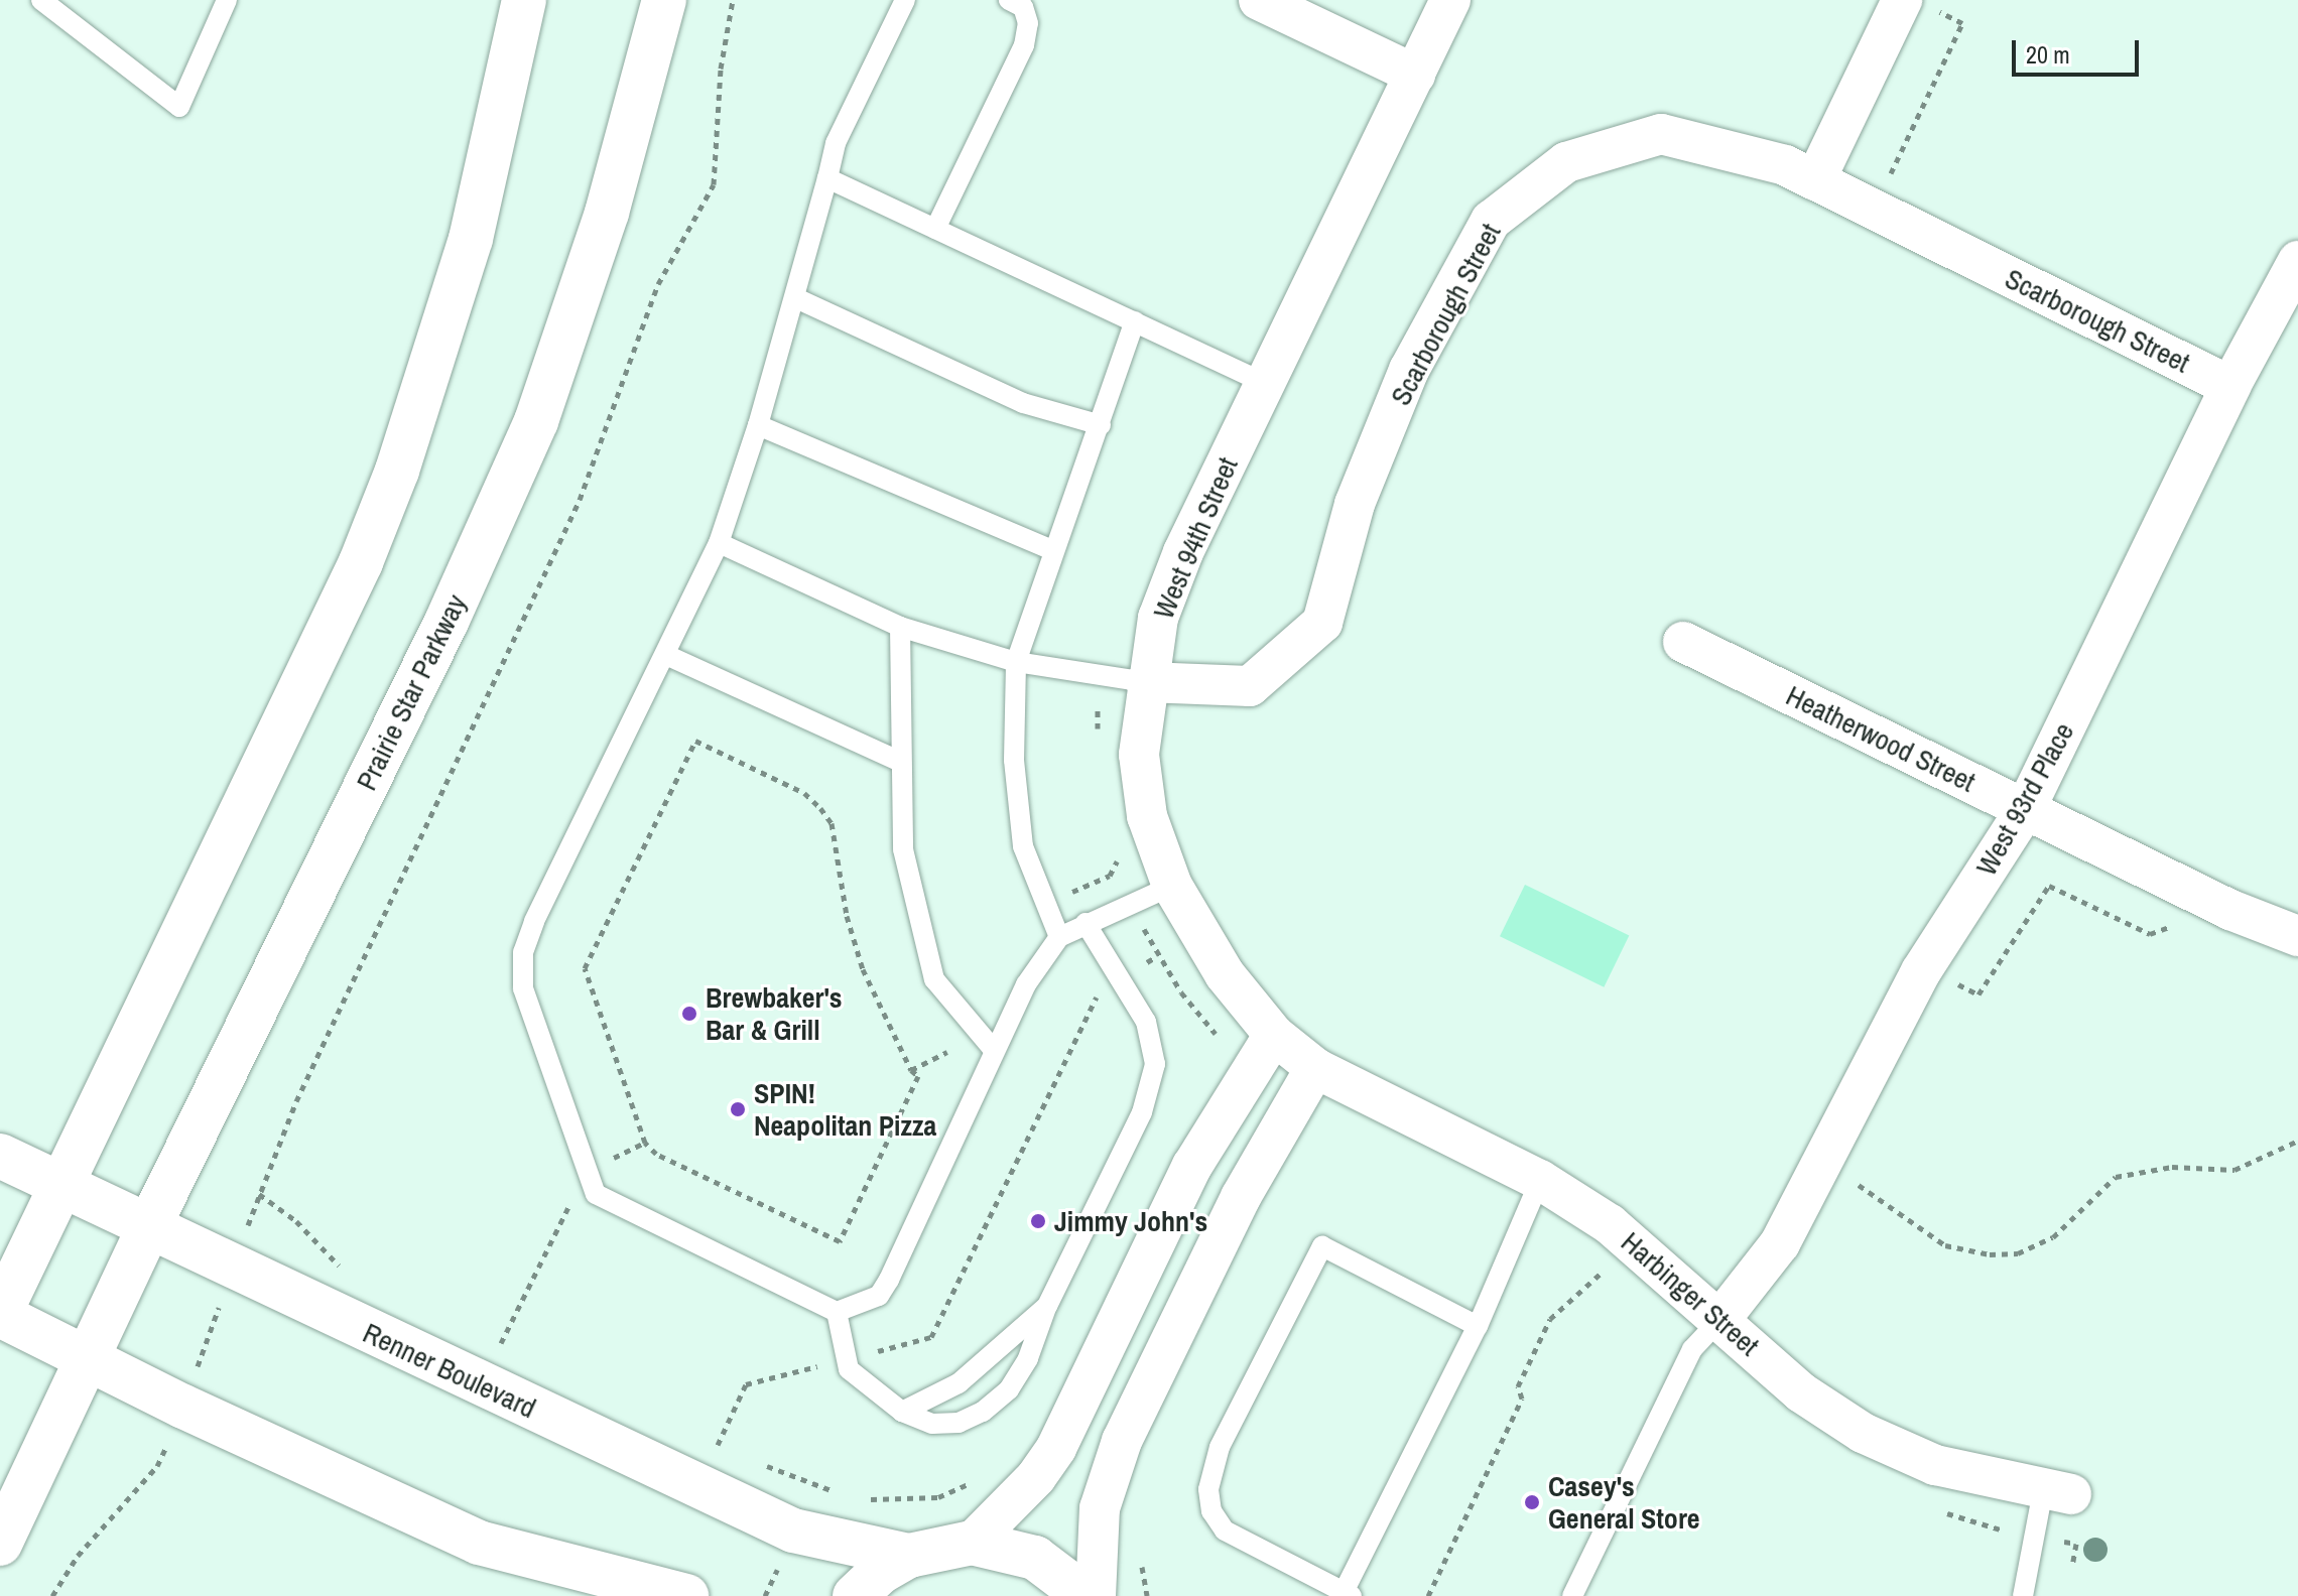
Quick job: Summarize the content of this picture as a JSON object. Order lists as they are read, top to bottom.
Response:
{
  "streets": {
    "main road": ["Prairie Star Parkway", "Renner Boulevard"],
    "street": [
      "Scarborough Street",
      "West 94th Street",
      "Heatherwood Street",
      "West 93rd Place",
      "Harbinger Street"
    ]
  },
  "crossings": [
    ["Scarborough Street", "West 94th Street"],
    ["Scarborough Street", "West 93rd Place"],
    ["West 94th Street", "Harbinger Street"],
    ["Prairie Star Parkway", "Renner Boulevard"],
    ["Heatherwood Street", "West 93rd Place"],
    ["West 93rd Place", "Harbinger Street"]
  ],
  "places": [
    "Brewbaker's Bar & Grill",
    "SPIN! Neapolitan Pizza",
    "Jimmy John's",
    "Casey's General Store"
  ],
  "scale_bar": "20 m"
}
